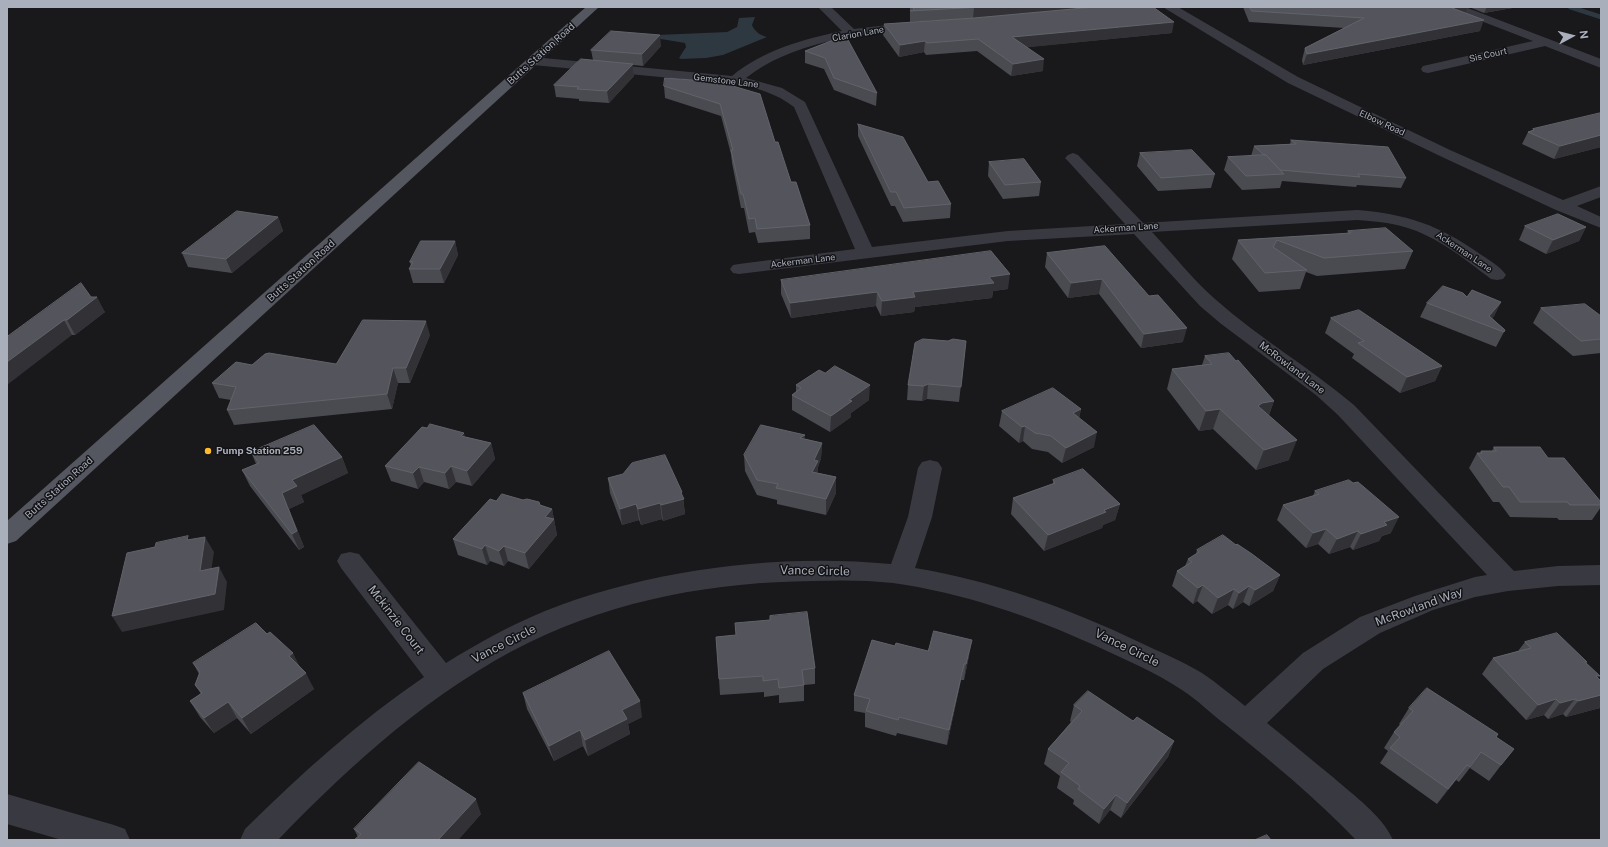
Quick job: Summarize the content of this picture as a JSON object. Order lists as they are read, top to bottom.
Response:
{
  "streets": {
    "main road": ["Butts Station Road"],
    "street": [
      "Clarion Lane",
      "Sis Court",
      "Gemstone Lane",
      "Elbow Road",
      "Ackerman Lane",
      "McRowland Lane",
      "Vance Circle",
      "McRowland Way",
      "Mckinzie Court"
    ]
  },
  "crossings": [
    ["Clarion Lane", "Gemstone Lane"],
    ["Butts Station Road", "Gemstone Lane"],
    ["Gemstone Lane", "Ackerman Lane"],
    ["Ackerman Lane", "McRowland Lane"],
    ["McRowland Lane", "McRowland Way"],
    ["Vance Circle", "McRowland Way"],
    ["Vance Circle", "Mckinzie Court"]
  ],
  "places": ["Pump Station 259"],
  "north": "right"
}
